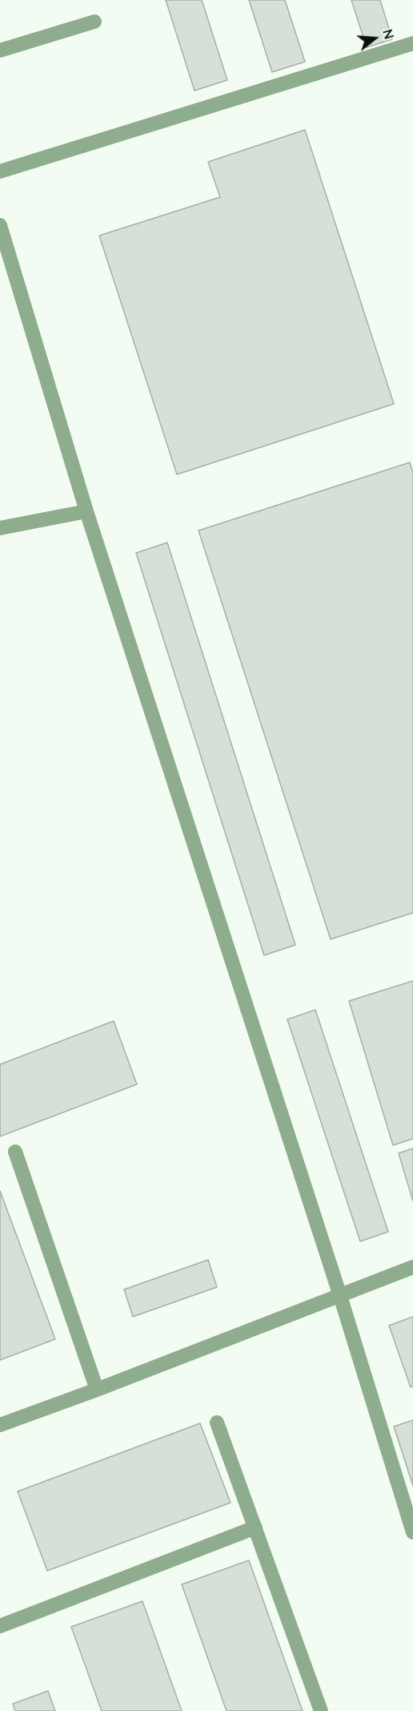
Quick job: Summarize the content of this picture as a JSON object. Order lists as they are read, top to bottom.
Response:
{
  "north": "right"
}
